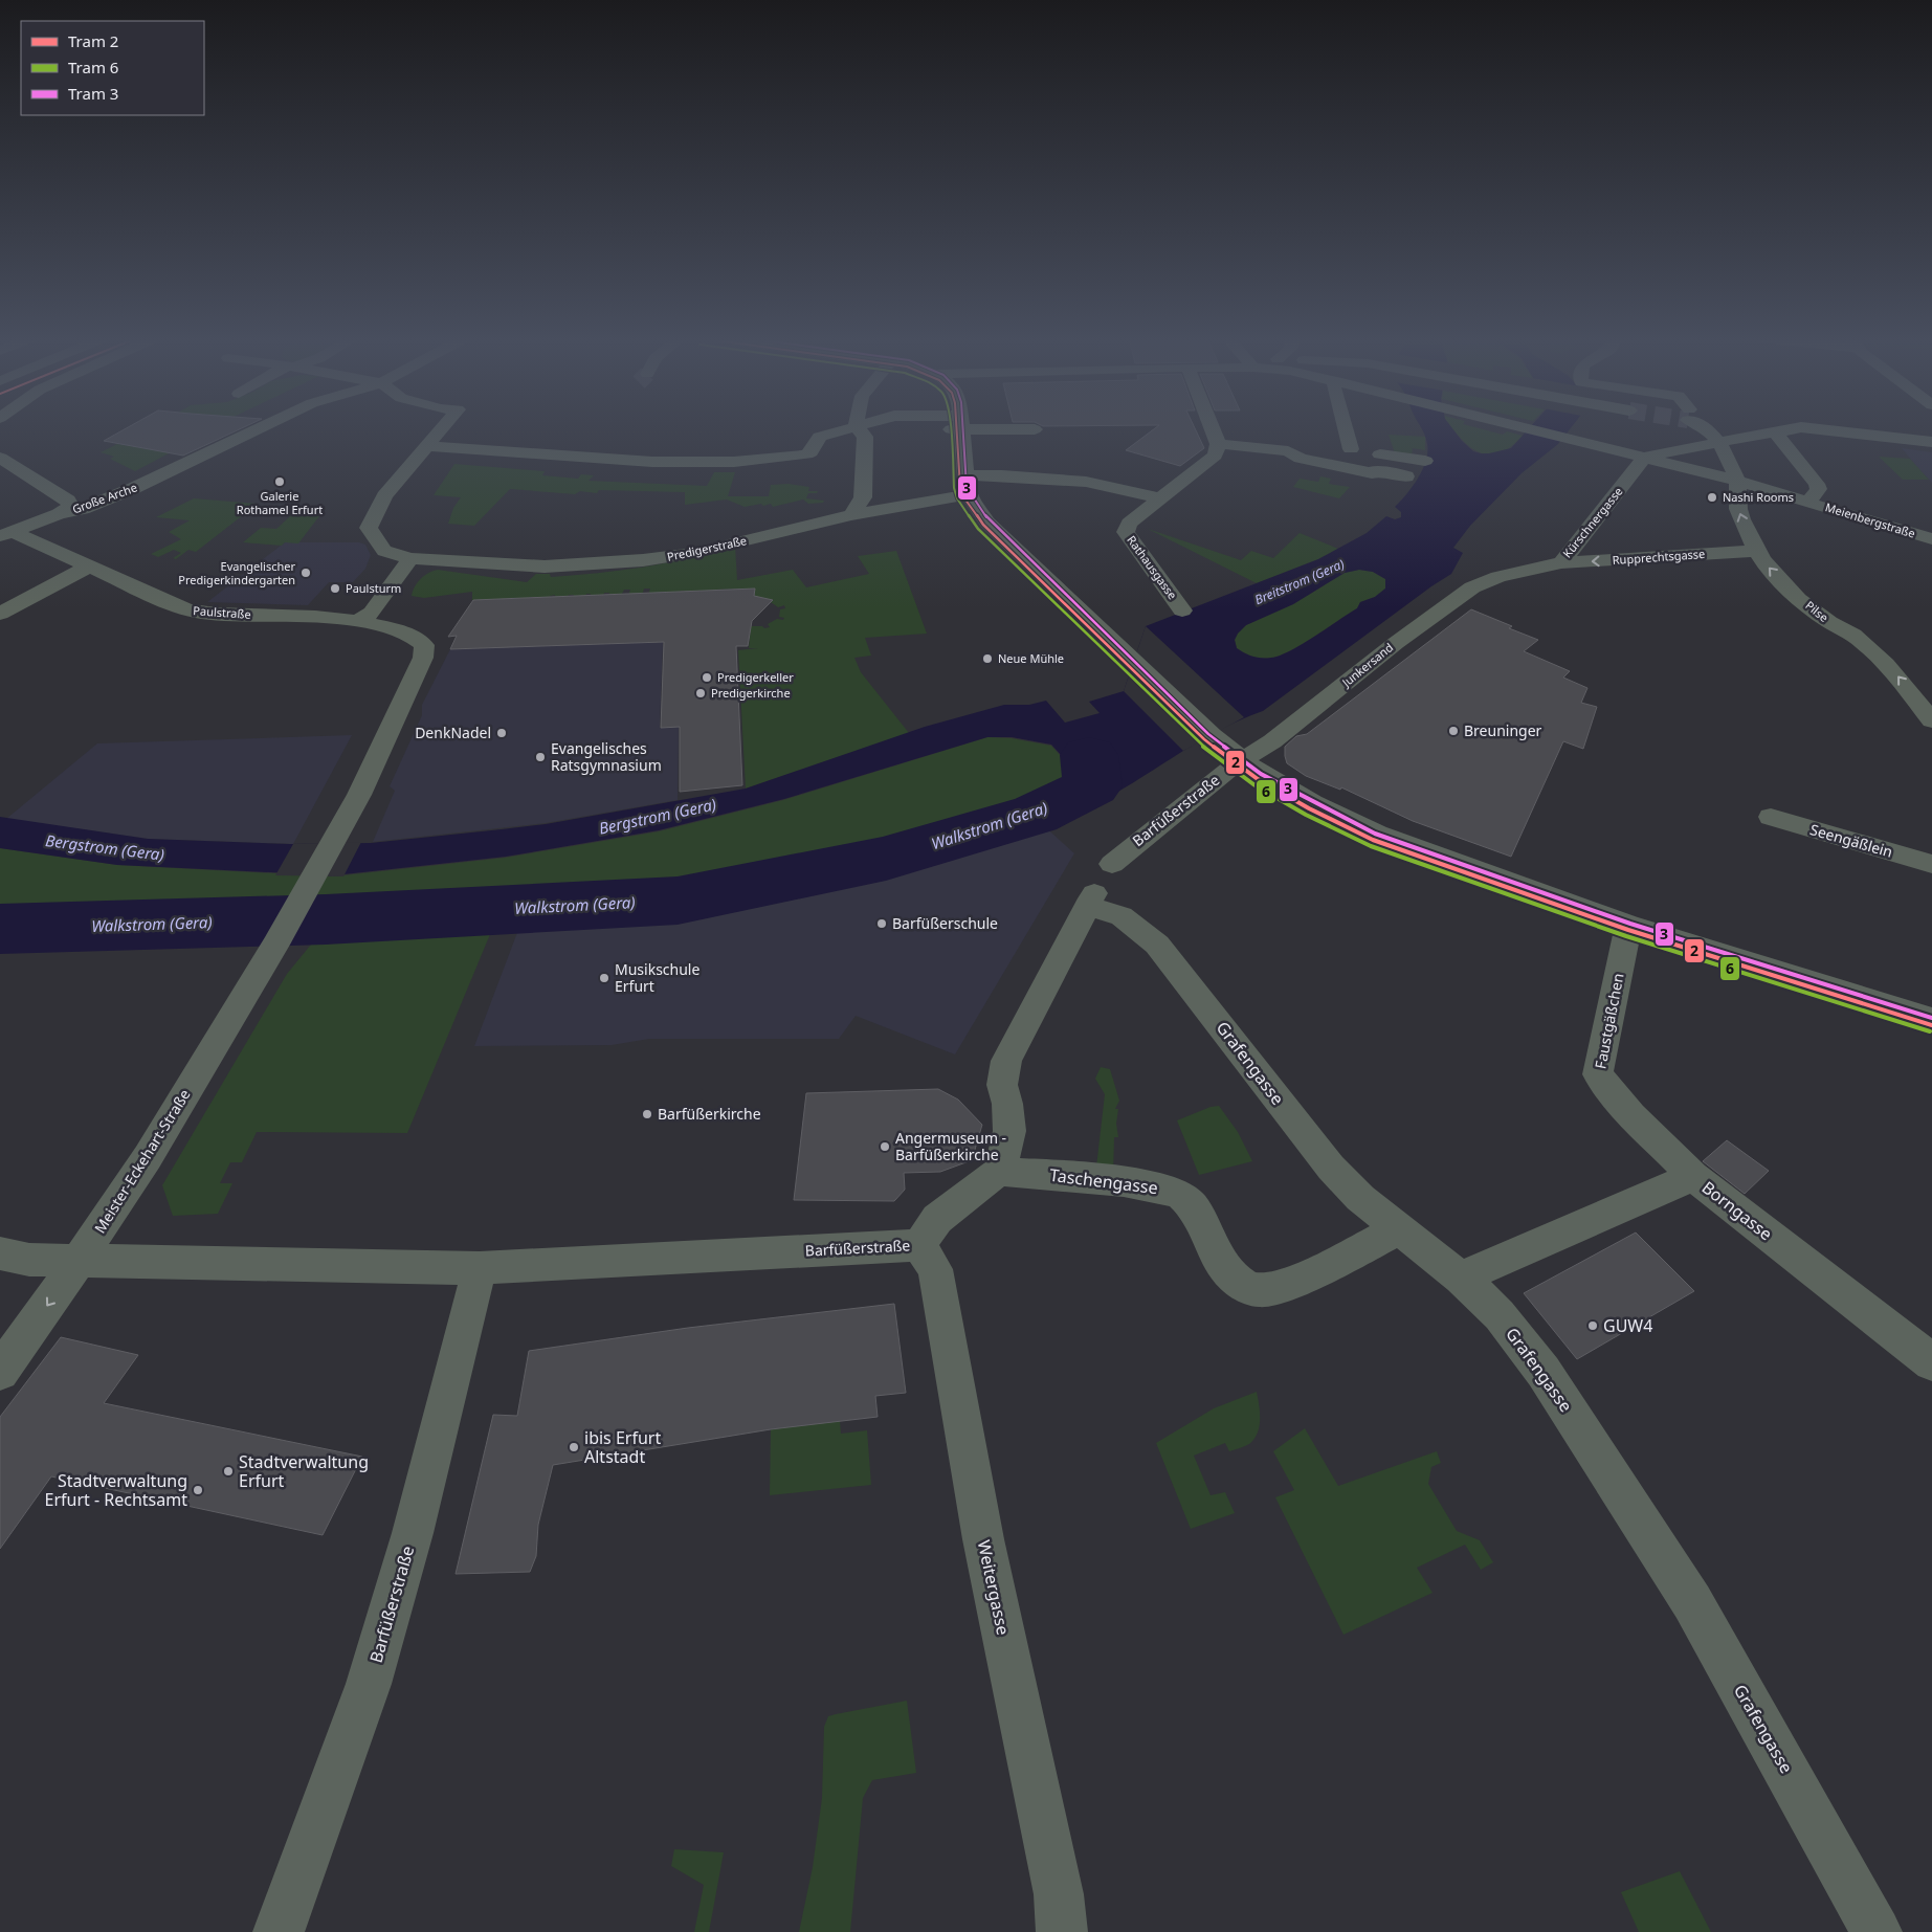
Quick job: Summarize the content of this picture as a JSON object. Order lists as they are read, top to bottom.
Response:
{
  "streets": {
    "street": [
      "Große Arche",
      "Meienbergstraße",
      "Kürschnergasse",
      "Predigerstraße",
      "Rupprechtsgasse",
      "Rathausgasse",
      "Pilse",
      "Paulstraße",
      "Junkersand",
      "Barfüßerstraße",
      "Seengäßlein",
      "Faustgäßchen",
      "Grafengasse",
      "Meister-Eckehart-Straße",
      "Taschengasse",
      "Borngasse",
      "Weitergasse"
    ]
  },
  "crossings": [
    ["Große Arche", "Paulstraße"],
    ["Meienbergstraße", "Kürschnergasse"],
    ["Meienbergstraße", "Pilse"],
    ["Kürschnergasse", "Rupprechtsgasse"],
    ["Kürschnergasse", "Junkersand"],
    ["Rupprechtsgasse", "Pilse"],
    ["Paulstraße", "Meister-Eckehart-Straße"],
    ["Junkersand", "Barfüßerstraße"],
    ["Barfüßerstraße", "Grafengasse"],
    ["Barfüßerstraße", "Meister-Eckehart-Straße"],
    ["Barfüßerstraße", "Taschengasse"],
    ["Barfüßerstraße", "Weitergasse"],
    ["Faustgäßchen", "Borngasse"],
    ["Grafengasse", "Taschengasse"],
    ["Grafengasse", "Borngasse"]
  ],
  "one_way": ["Pilse"],
  "water": ["Breitstrom (Gera)", "Bergstrom (Gera)", "Walkstrom (Gera)"],
  "places": [
    "Galerie Rothamel Erfurt",
    "Nashi Rooms",
    "Evangelischer Predigerkindergarten",
    "Paulsturm",
    "Neue Mühle",
    "Predigerkeller",
    "Predigerkirche",
    "Breuninger",
    "DenkNadel",
    "Evangelisches Ratsgymnasium",
    "Barfüßerschule",
    "Musikschule Erfurt",
    "Barfüßerkirche",
    "Angermuseum - Barfüßerkirche",
    "GUW4",
    "ibis Erfurt Altstadt",
    "Stadtverwaltung Erfurt",
    "Stadtverwaltung Erfurt - Rechtsamt"
  ],
  "lines": ["tram line 2", "tram line 6", "tram line 3"],
  "legend": ["Tram 2", "Tram 6", "Tram 3"]
}
